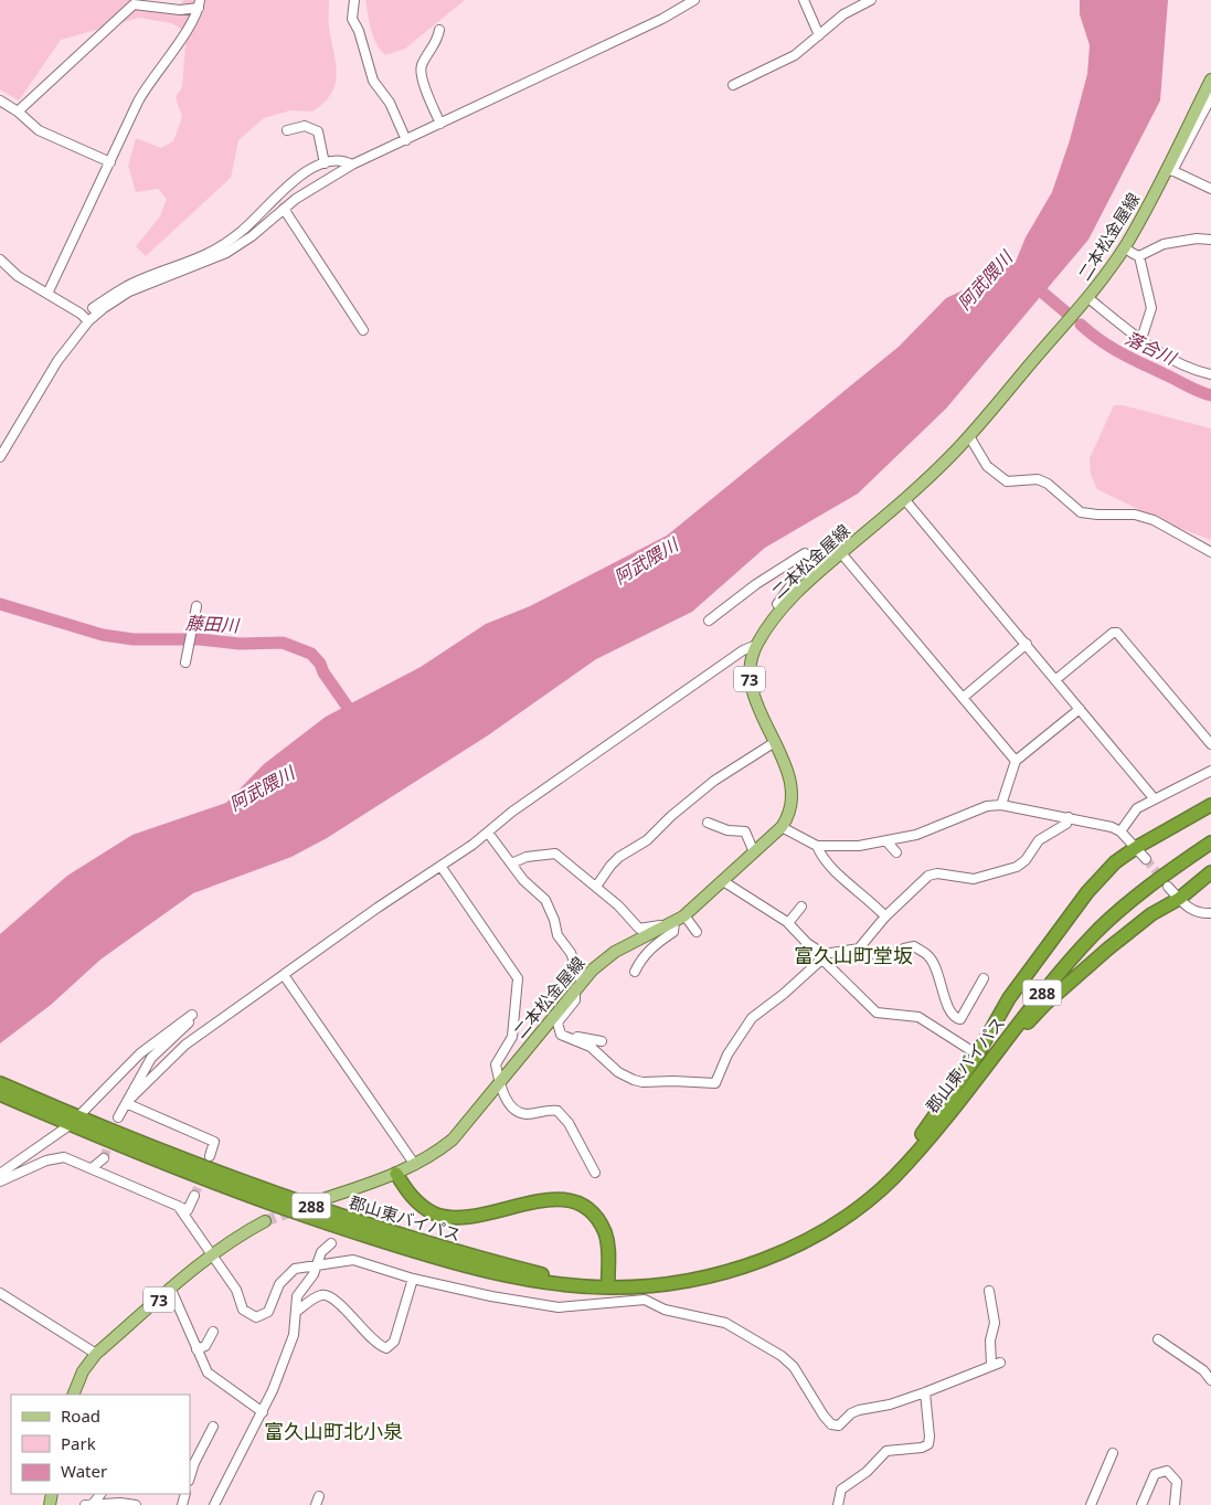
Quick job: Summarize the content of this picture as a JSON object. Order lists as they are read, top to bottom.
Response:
{
  "streets": {
    "highway": ["288", "郡山東バイパス"],
    "main road": ["二本松金屋線", "73"]
  },
  "crossings": [
    ["288", "郡山東バイパス"]
  ],
  "districts": ["富久山町堂坂", "富久山町北小泉"],
  "water": ["阿武隈川", "落合川", "藤田川"],
  "legend": ["Road", "Park", "Water"]
}
